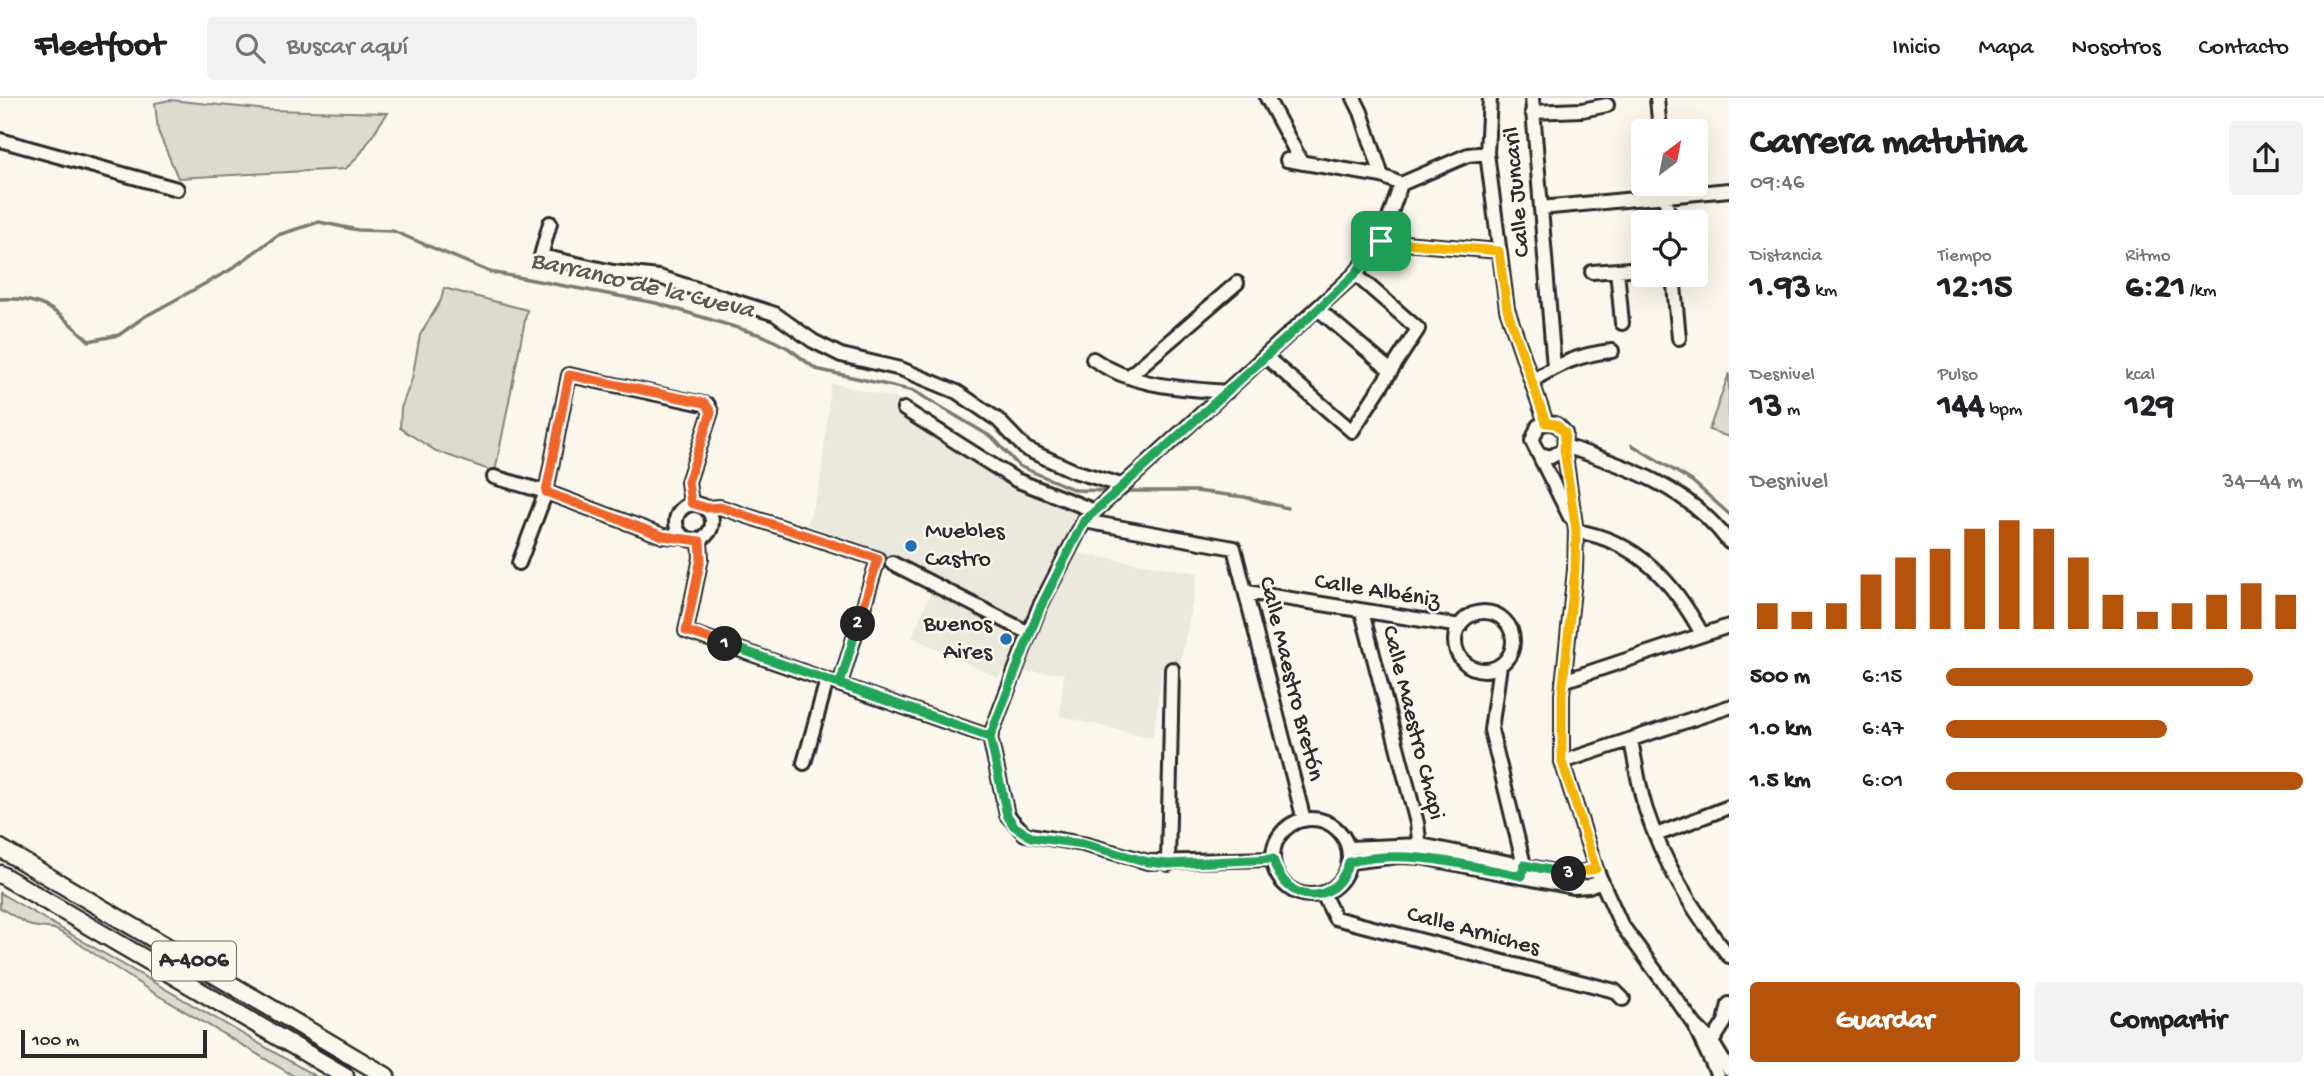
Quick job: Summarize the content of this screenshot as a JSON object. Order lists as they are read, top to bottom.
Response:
{
  "streets": {
    "main road": ["A-4006"],
    "street": [
      "Calle Juncaril",
      "Calle Albéniz",
      "Calle Maestro Bretón",
      "Calle Maestro Chapi",
      "Calle Arniches"
    ]
  },
  "crossings": [
    ["Calle Albéniz", "Calle Maestro Bretón"],
    ["Calle Albéniz", "Calle Maestro Chapi"],
    ["Calle Maestro Bretón", "Calle Arniches"]
  ],
  "water": ["Barranco de la Cueva"],
  "places": ["Muebles Castro", "Buenos Aires"],
  "scale_bar": "100 m",
  "north": "top right",
  "page": {
    "header": "Fleetfoot",
    "search": "Buscar aquí",
    "nav": [
      "Inicio",
      "Mapa",
      "Nosotros",
      "Contacto"
    ],
    "heading": ["Carrera matutina", "09:46"],
    "stats": [
      ["Distancia", "1.93 km"],
      ["Tiempo", "12:15"],
      ["Ritmo", "6:21 /km"],
      ["Desnivel", "13 m"],
      ["Pulso", "144 bpm"],
      ["kcal", "129"]
    ],
    "chart": ["Desnivel", "34–44 m"],
    "pins": ["2", "1", "3"],
    "list": [
      {
        "name": "500 m",
        "note": "6:15"
      },
      {
        "name": "1.0 km",
        "note": "6:47"
      },
      {
        "name": "1.5 km",
        "note": "6:01"
      }
    ],
    "buttons": ["Guardar", "Compartir"],
    "scale": "100 m"
  }
}
